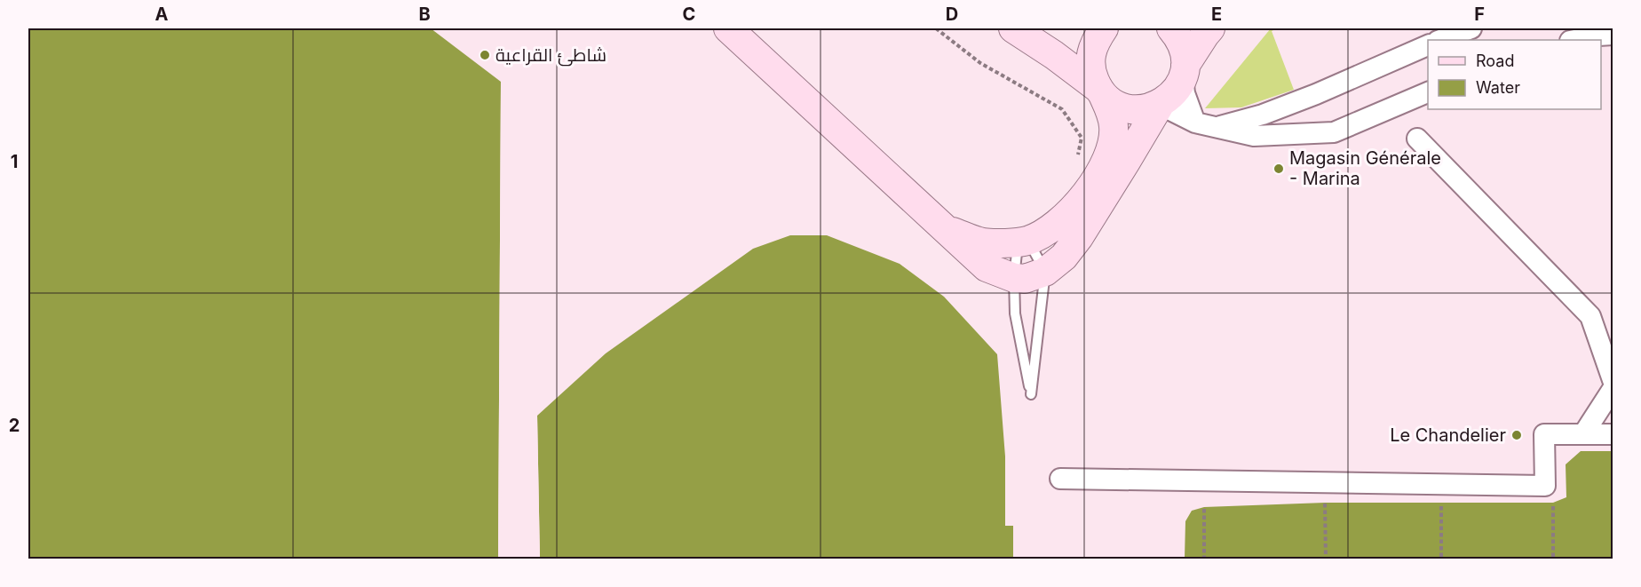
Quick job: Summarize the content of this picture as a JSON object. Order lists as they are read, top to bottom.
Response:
{
  "places": ["شاطئ القراعية", "Magasin Générale - Marina", "Le Chandelier"],
  "legend": ["Road", "Water"],
  "grid": {
    "columns": [
      "A",
      "B",
      "C",
      "D",
      "E",
      "F"
    ],
    "rows": ["1", "2"]
  }
}
